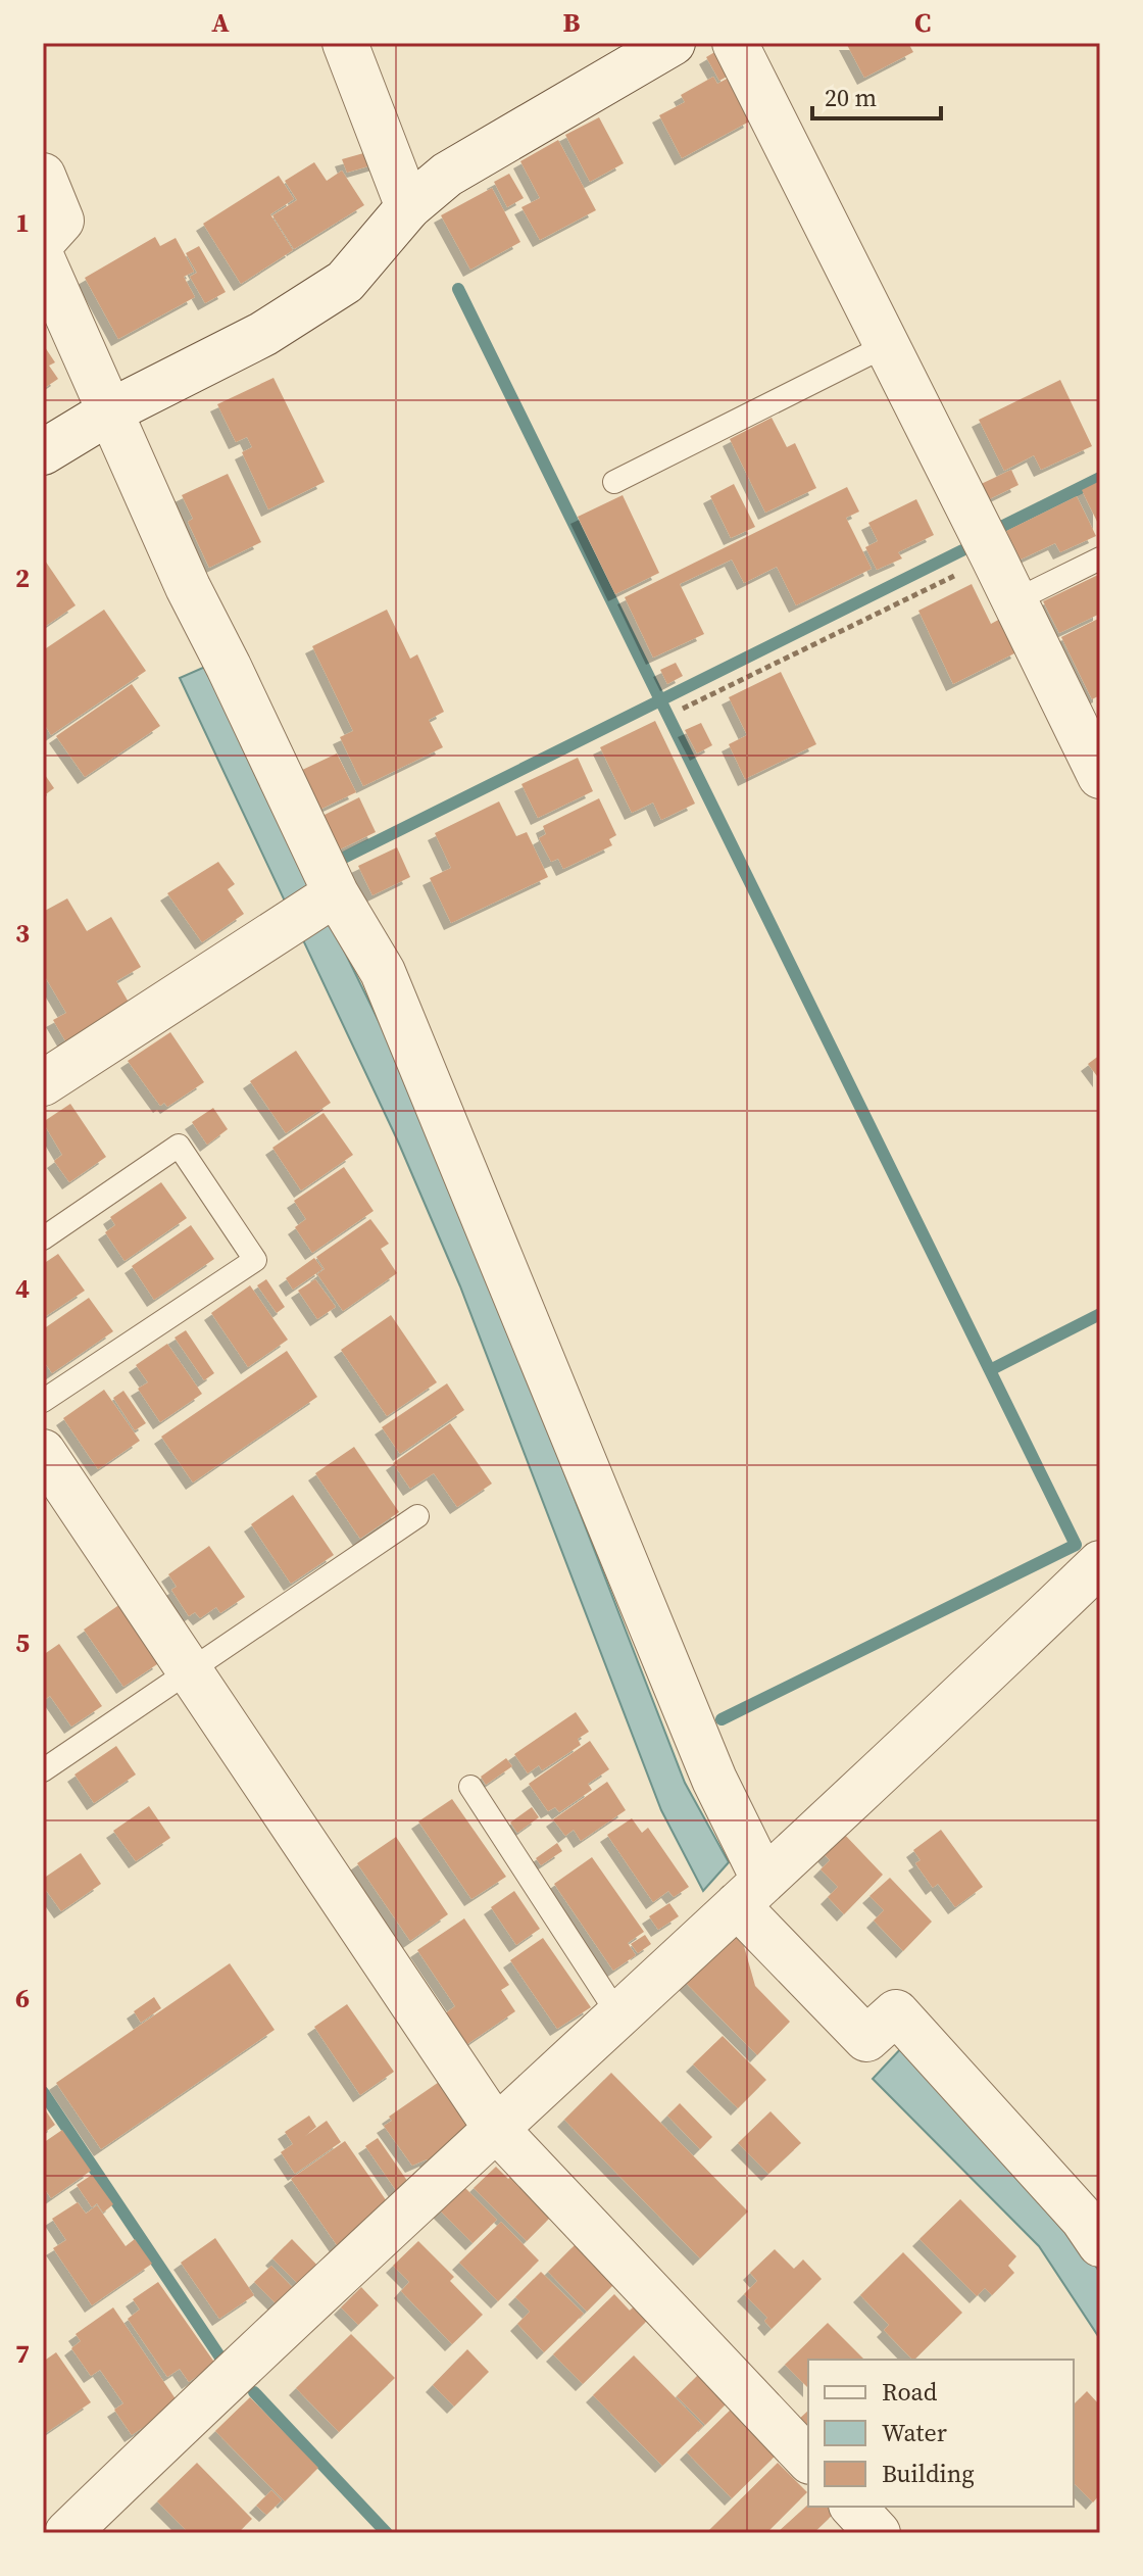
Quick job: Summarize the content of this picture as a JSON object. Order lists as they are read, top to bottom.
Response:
{
  "legend": ["Road", "Water", "Building"],
  "scale_bar": "20 m",
  "grid": {
    "columns": ["A", "B", "C"],
    "rows": [
      "1",
      "2",
      "3",
      "4",
      "5",
      "6",
      "7"
    ]
  }
}
